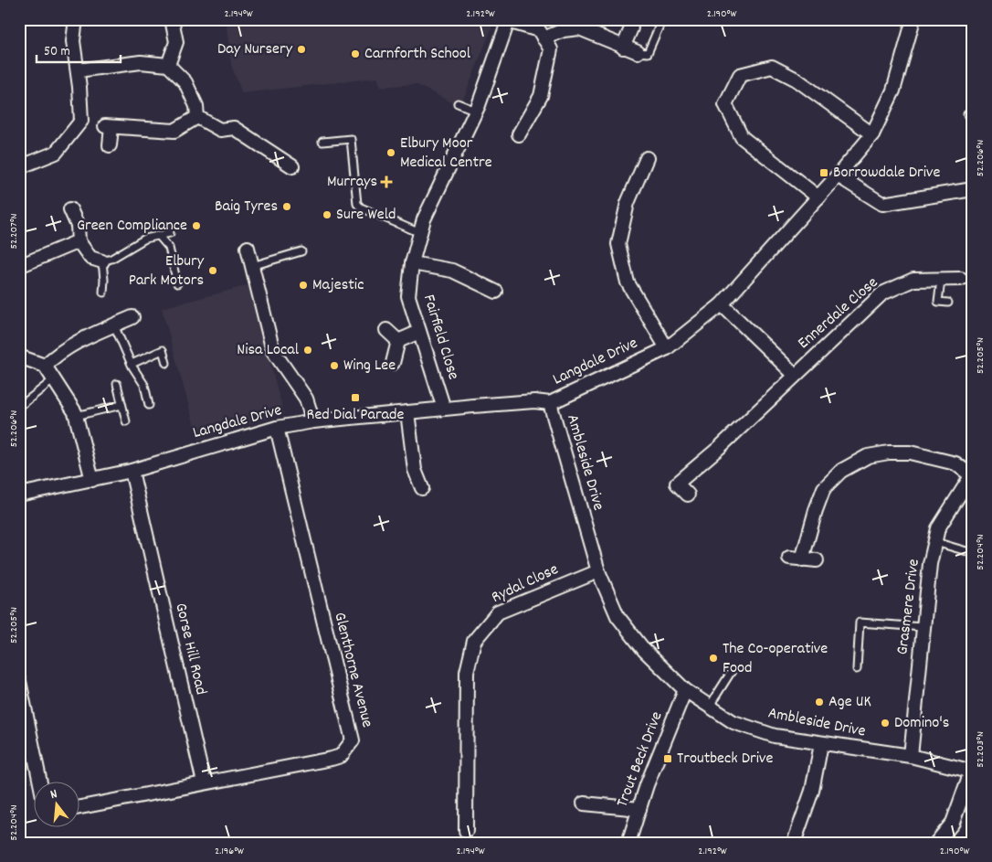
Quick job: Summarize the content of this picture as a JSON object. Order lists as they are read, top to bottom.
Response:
{
  "streets": {
    "street": [
      "Ennerdale Close",
      "Fairfield Close",
      "Langdale Drive",
      "Ambleside Drive",
      "Rydal Close",
      "Grasmere Drive",
      "Gorse Hill Road",
      "Glenthorne Avenue",
      "Trout Beck Drive"
    ]
  },
  "crossings": [
    ["Ennerdale Close", "Langdale Drive"],
    ["Fairfield Close", "Langdale Drive"],
    ["Langdale Drive", "Ambleside Drive"],
    ["Langdale Drive", "Gorse Hill Road"],
    ["Langdale Drive", "Glenthorne Avenue"],
    ["Ambleside Drive", "Rydal Close"],
    ["Ambleside Drive", "Grasmere Drive"],
    ["Ambleside Drive", "Trout Beck Drive"],
    ["Gorse Hill Road", "Glenthorne Avenue"]
  ],
  "places": {
    "other": [
      "Day Nursery",
      "Carnforth School",
      "Elbury Moor Medical Centre",
      "Baig Tyres",
      "Sure Weld",
      "Green Compliance",
      "Elbury Park Motors",
      "Majestic",
      "Nisa Local",
      "Wing Lee",
      "The Co-operative Food",
      "Age UK",
      "Domino's"
    ],
    "transit": ["Borrowdale Drive", "Red Dial Parade", "Troutbeck Drive"],
    "health": ["Murrays"]
  },
  "scale_bar": "50 m",
  "north": "top",
  "coordinates": [
    "2.194°W",
    "2.192°W",
    "2.190°W",
    "52.206°N",
    "52.207°N",
    "52.205°N",
    "52.204°N",
    "52.203°N",
    "2.196°W"
  ]
}
